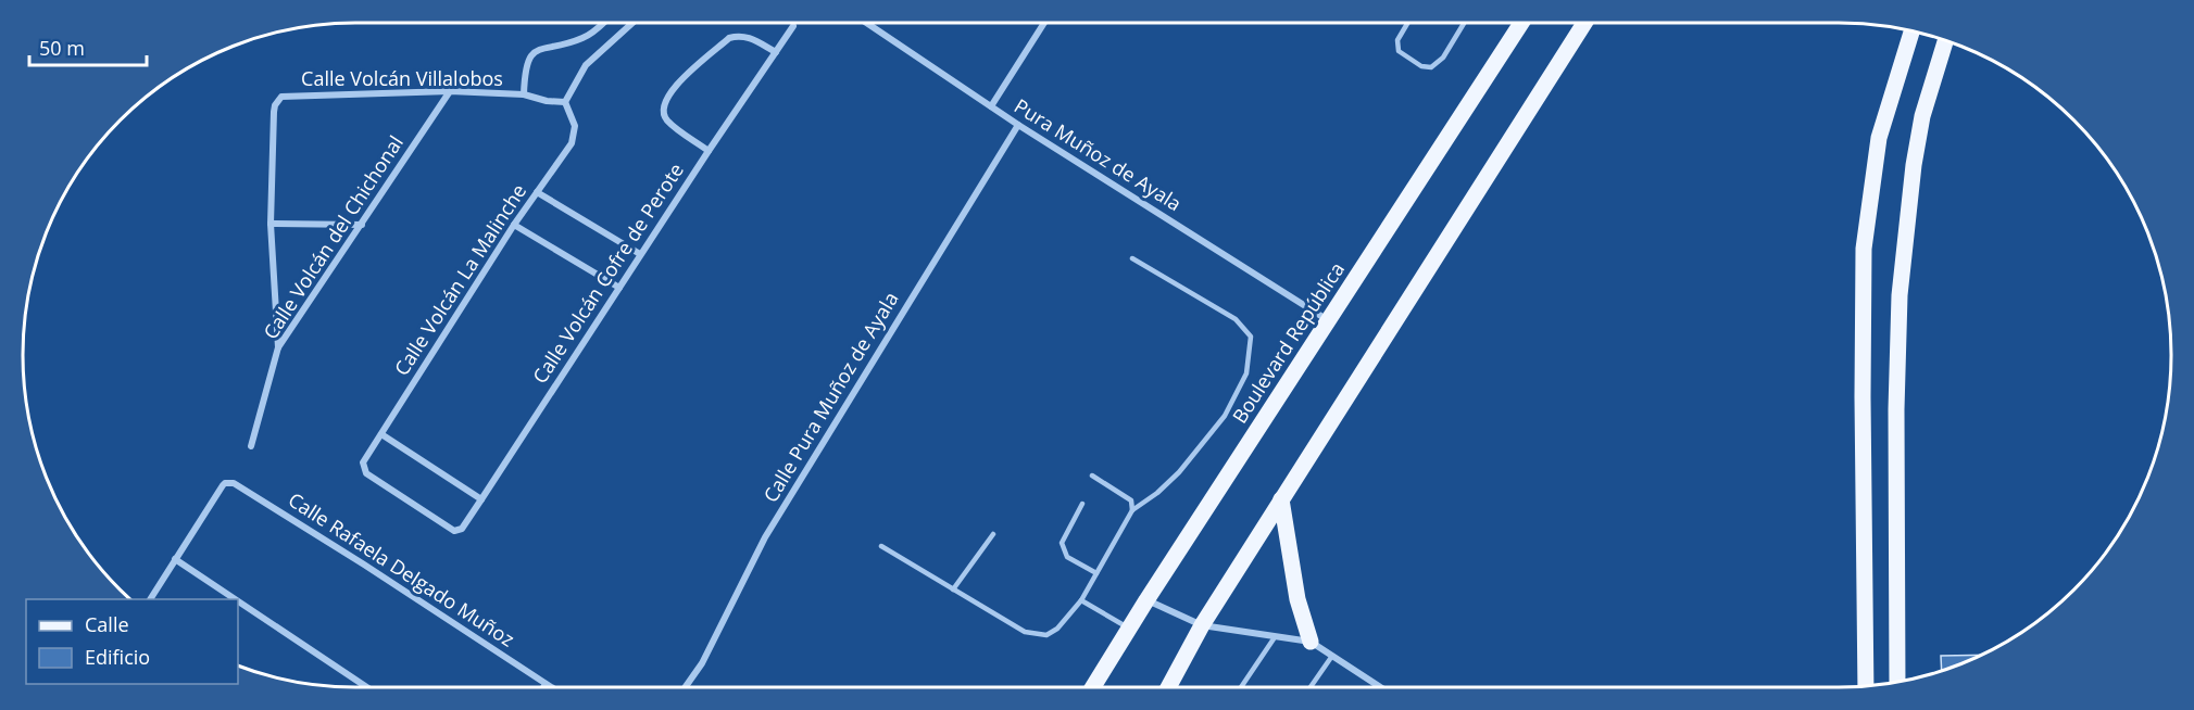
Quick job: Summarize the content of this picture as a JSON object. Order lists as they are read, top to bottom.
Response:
{
  "streets": {
    "main road": ["Boulevard República"],
    "street": [
      "Calle Volcán Villalobos",
      "Pura Muñoz de Ayala",
      "Calle Volcán del Chichonal",
      "Calle Volcán Cofre de Perote",
      "Calle Volcán La Malinche",
      "Calle Pura Muñoz de Ayala",
      "Calle Rafaela Delgado Muñoz"
    ]
  },
  "crossings": [
    ["Calle Volcán Villalobos", "Calle Volcán del Chichonal"],
    ["Calle Volcán Villalobos", "Calle Volcán La Malinche"],
    ["Pura Muñoz de Ayala", "Boulevard República"],
    ["Pura Muñoz de Ayala", "Calle Pura Muñoz de Ayala"],
    ["Calle Volcán Cofre de Perote", "Calle Volcán La Malinche"]
  ],
  "legend": ["Calle", "Edificio"],
  "scale_bar": "50 m"
}
